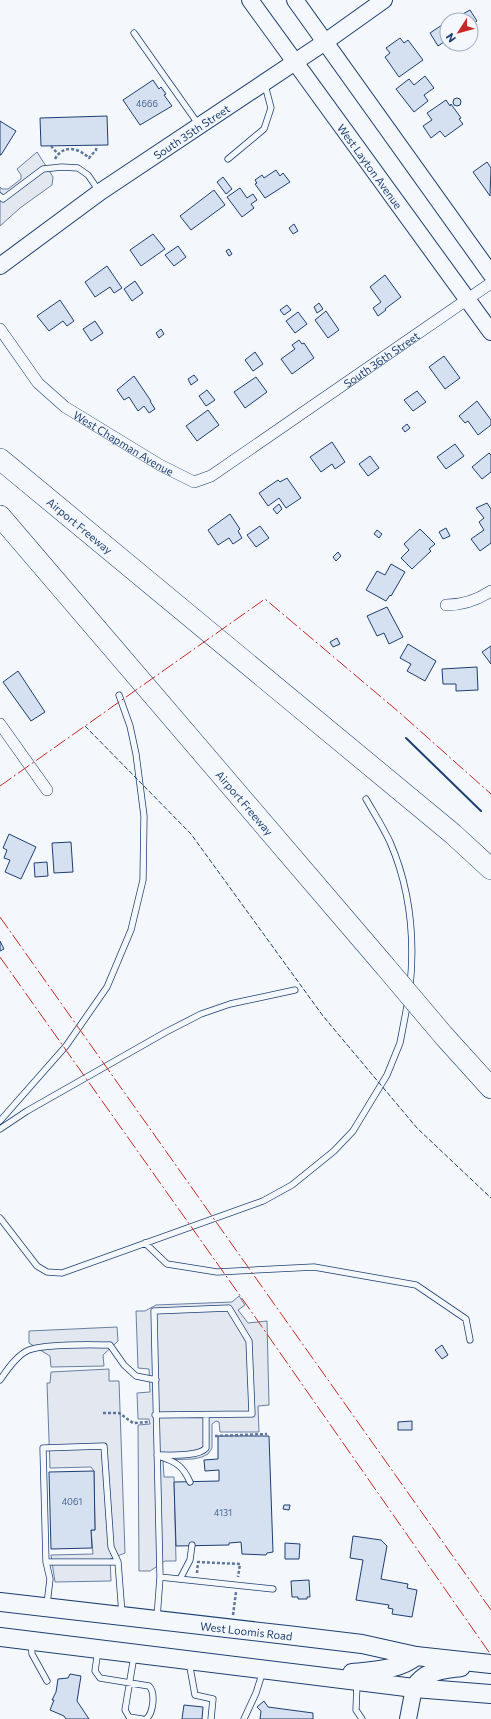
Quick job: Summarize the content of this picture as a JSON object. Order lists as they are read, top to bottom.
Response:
{
  "streets": {
    "highway": ["Airport Freeway"],
    "main road": ["South 35th Street", "West Layton Avenue", "West Loomis Road"],
    "street": ["South 36th Street", "West Chapman Avenue"]
  },
  "crossings": [
    ["South 35th Street", "West Layton Avenue"],
    ["West Layton Avenue", "South 36th Street"],
    ["South 36th Street", "West Chapman Avenue"]
  ],
  "house_numbers": ["4666", "4061", "4131"],
  "north": "bottom left"
}
